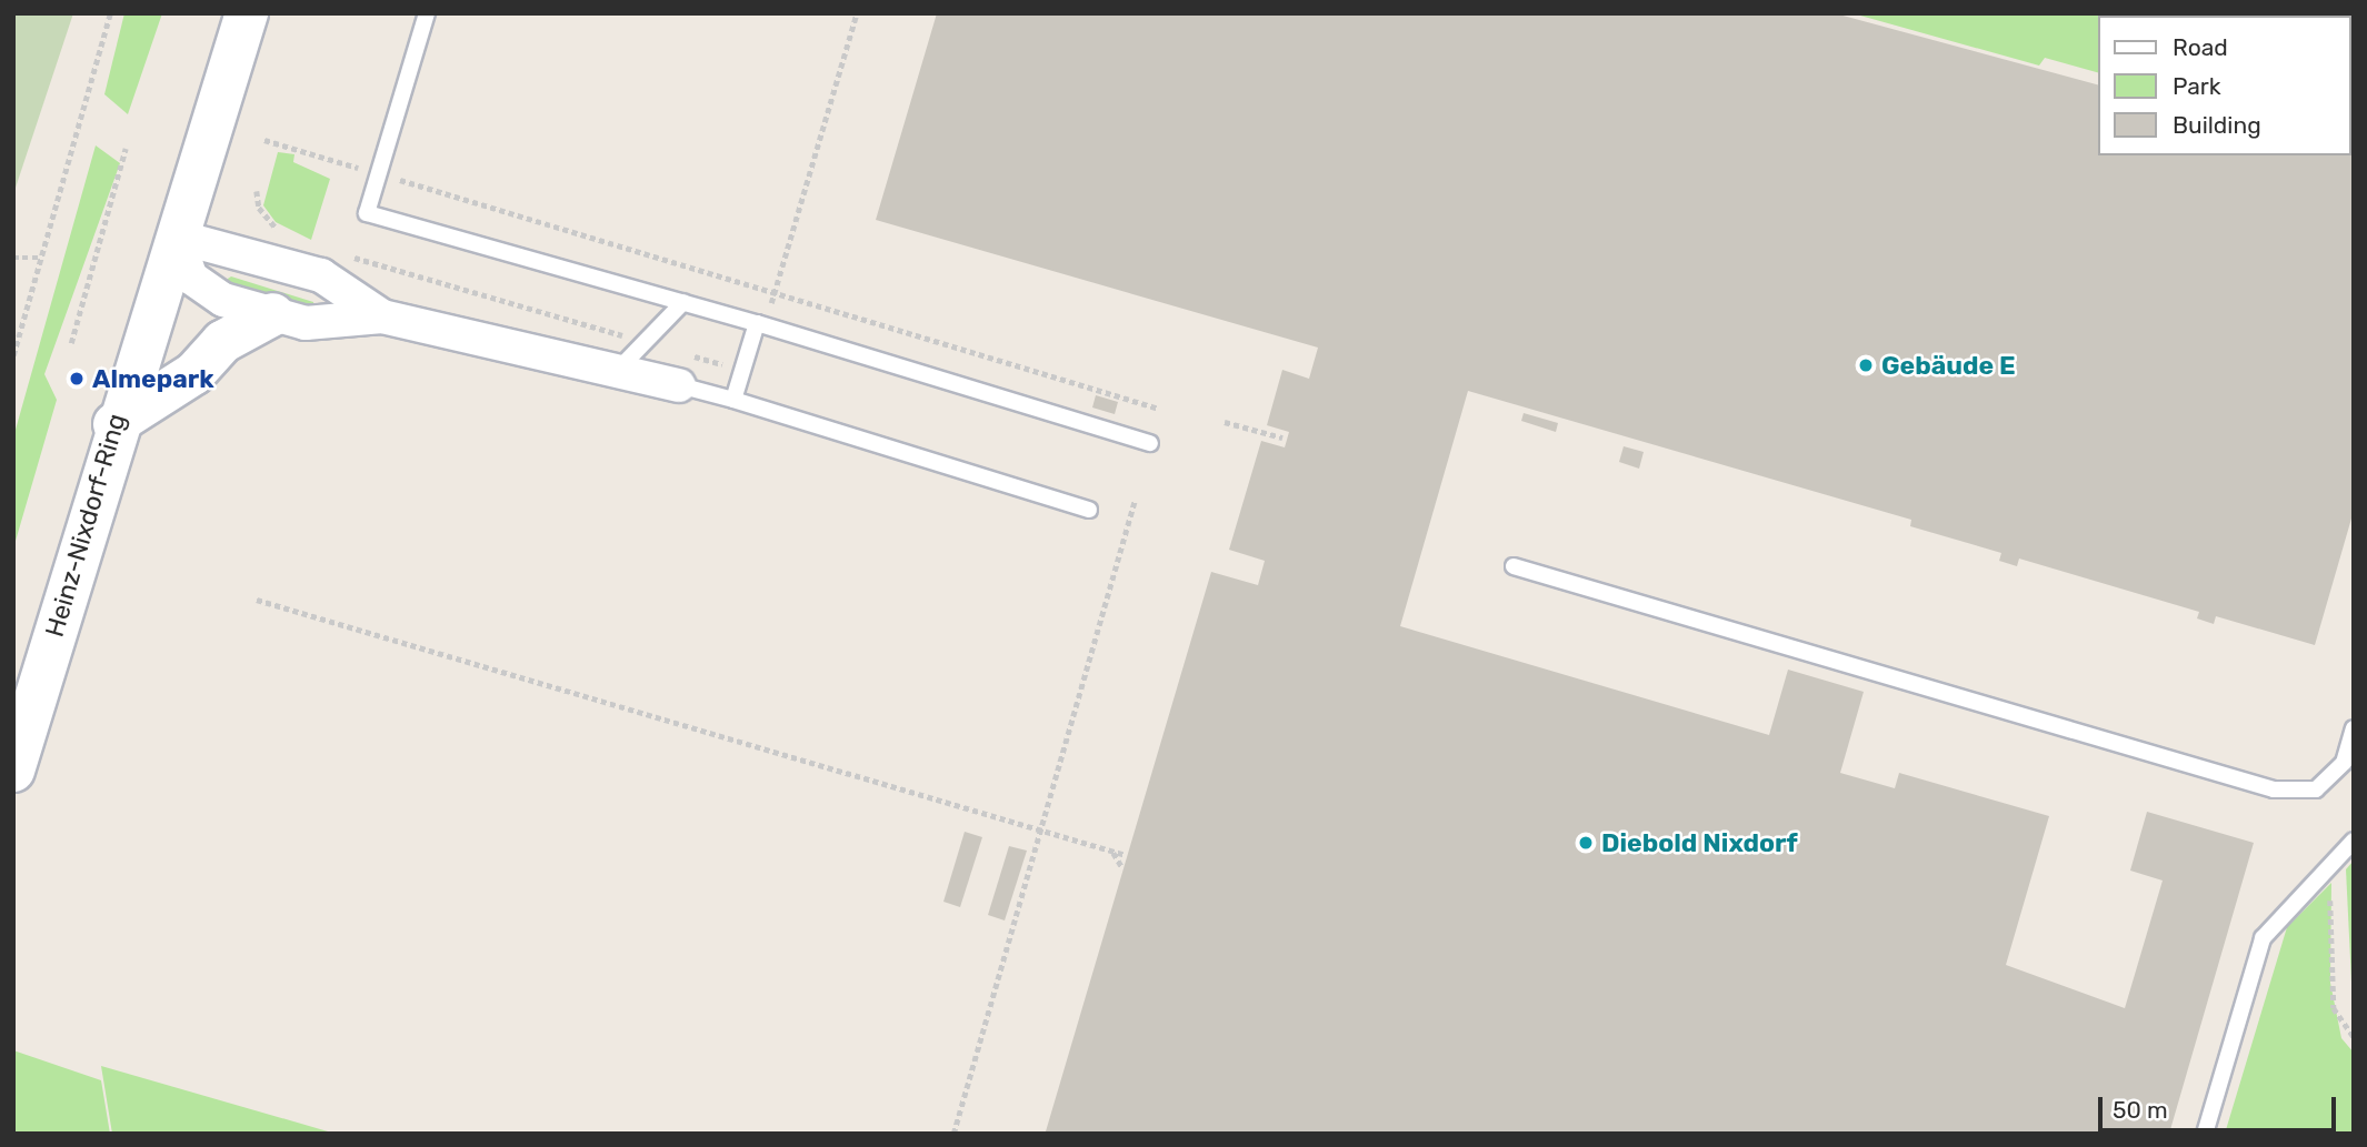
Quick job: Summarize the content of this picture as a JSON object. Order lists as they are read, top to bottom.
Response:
{
  "streets": {
    "main road": ["Heinz-Nixdorf-Ring"]
  },
  "places": ["Gebäude E", "Almepark", "Diebold Nixdorf"],
  "legend": ["Road", "Park", "Building"],
  "scale_bar": "50 m"
}
